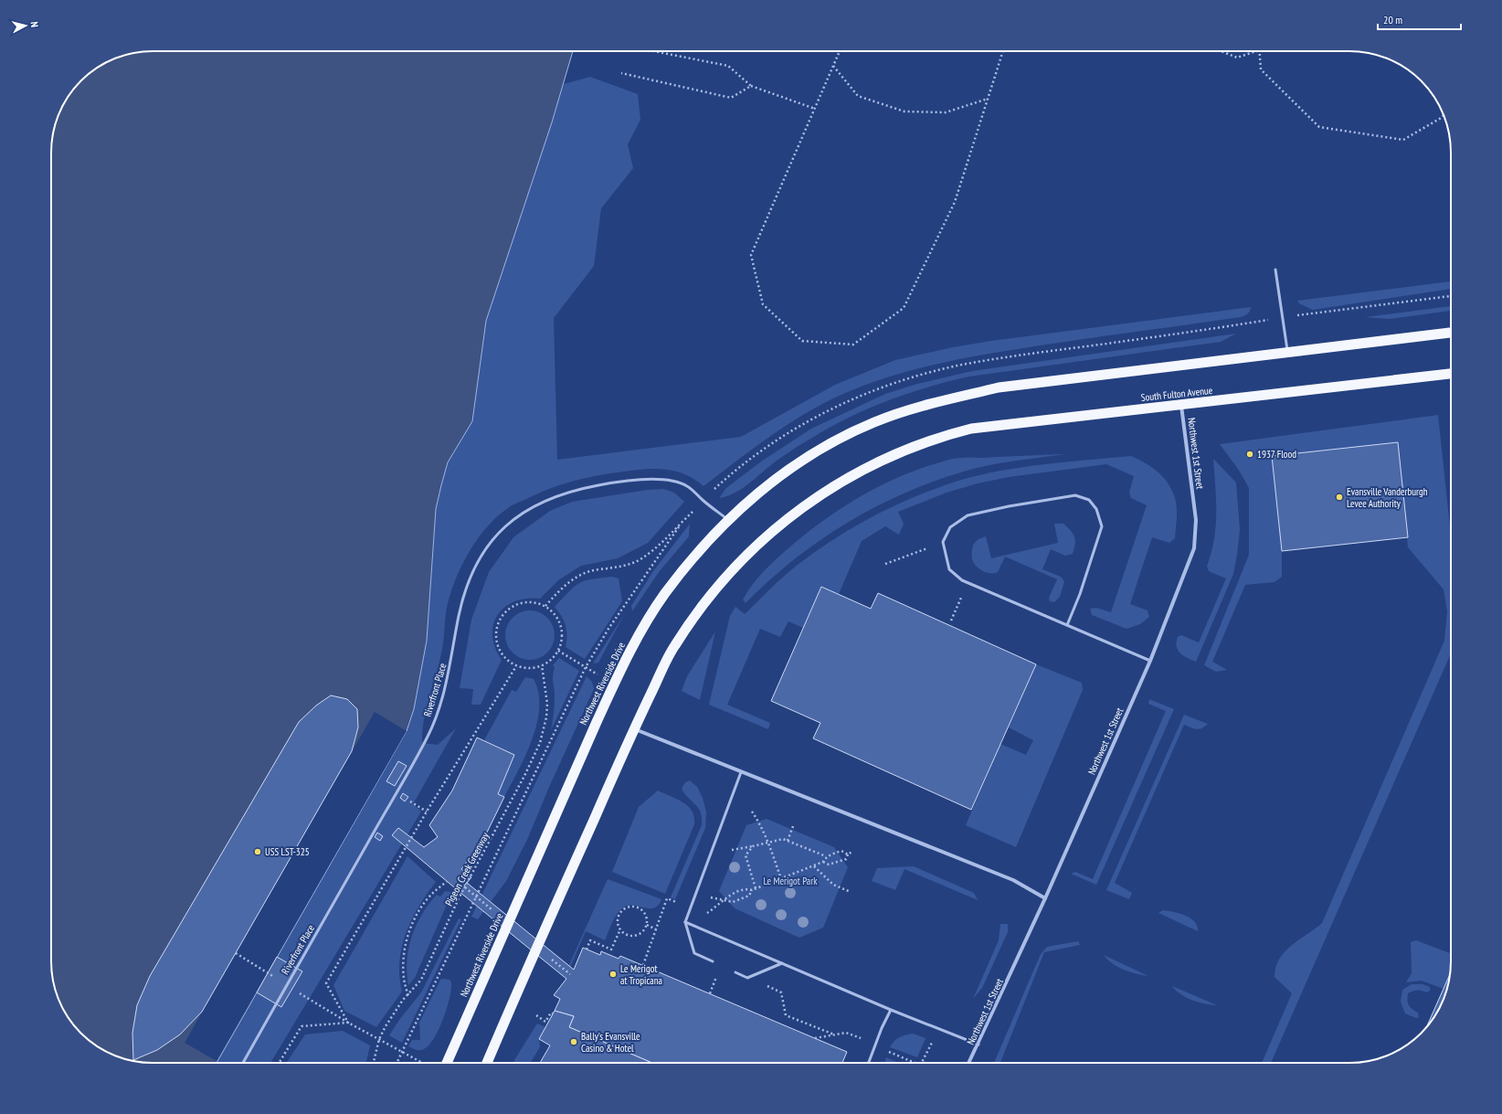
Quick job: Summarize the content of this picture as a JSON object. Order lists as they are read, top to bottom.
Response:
{
  "streets": {
    "highway": ["South Fulton Avenue", "Northwest Riverside Drive"],
    "street": ["Northwest 1st Street"],
    "lane": ["Riverfront Place"],
    "path": ["Pigeon Creek Greenway"]
  },
  "crossings": [
    ["South Fulton Avenue", "Northwest 1st Street"],
    ["Northwest Riverside Drive", "Riverfront Place"]
  ],
  "parks": ["Le Merigot Park"],
  "places": [
    "1937 Flood",
    "Evansville Vanderburgh Levee Authority",
    "USS LST-325",
    "Le Merigot at Tropicana",
    "Bally's Evansville Casino & Hotel"
  ],
  "scale_bar": "20 m",
  "north": "right"
}
